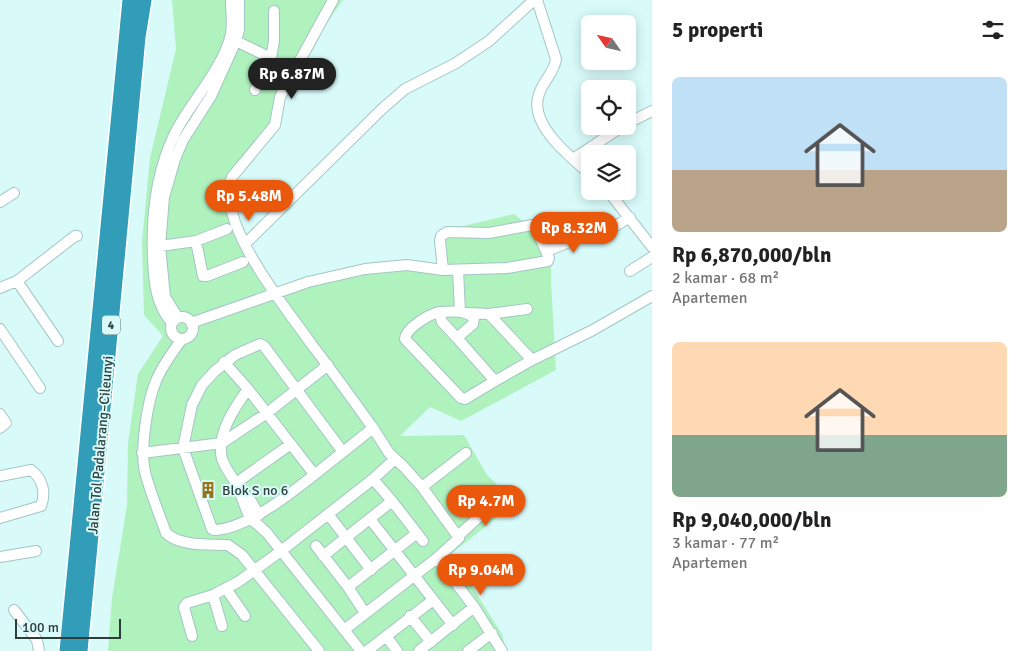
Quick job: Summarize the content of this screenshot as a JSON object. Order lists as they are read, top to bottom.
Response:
{
  "streets": {
    "highway": ["4", "Jalan Tol Padalarang–Cileunyi"]
  },
  "places": {
    "building": ["Blok S no 6"]
  },
  "scale_bar": "100 m",
  "north": "top left",
  "page": {
    "heading": "5 properti",
    "price": [
      "Rp 6.87M",
      "Rp 5.48M",
      "Rp 8.32M",
      "Rp 4.7M",
      "Rp 9.04M"
    ],
    "list": [
      {
        "name": "Rp 6,870,000/bln",
        "note": "2 kamar · 68 m² · Apartemen"
      },
      {
        "name": "Rp 9,040,000/bln",
        "note": "3 kamar · 77 m² · Apartemen"
      }
    ],
    "scale": "100 m"
  }
}
